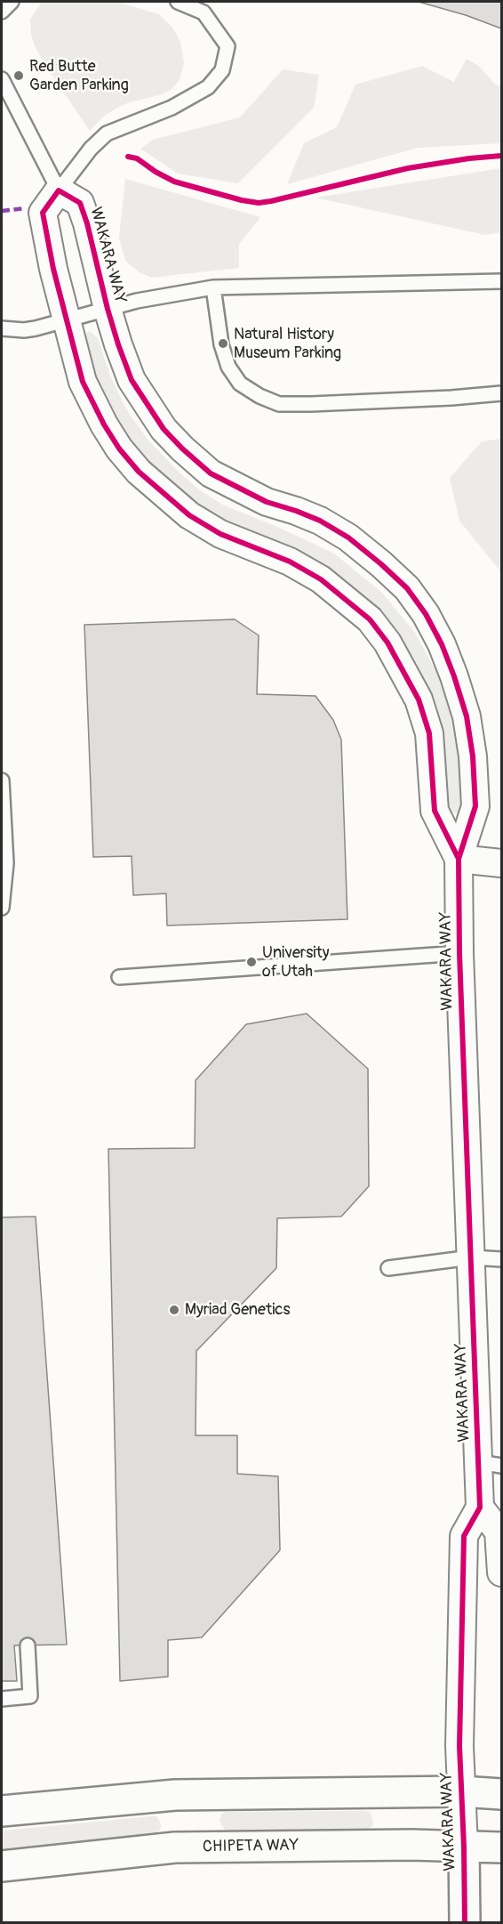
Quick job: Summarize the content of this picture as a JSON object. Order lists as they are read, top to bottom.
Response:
{
  "streets": {
    "street": ["WAKARA WAY", "CHIPETA WAY"]
  },
  "crossings": [
    ["WAKARA WAY", "CHIPETA WAY"]
  ],
  "places": [
    "Red Butte Garden Parking",
    "Natural History Museum Parking",
    "University of Utah",
    "Myriad Genetics"
  ]
}
